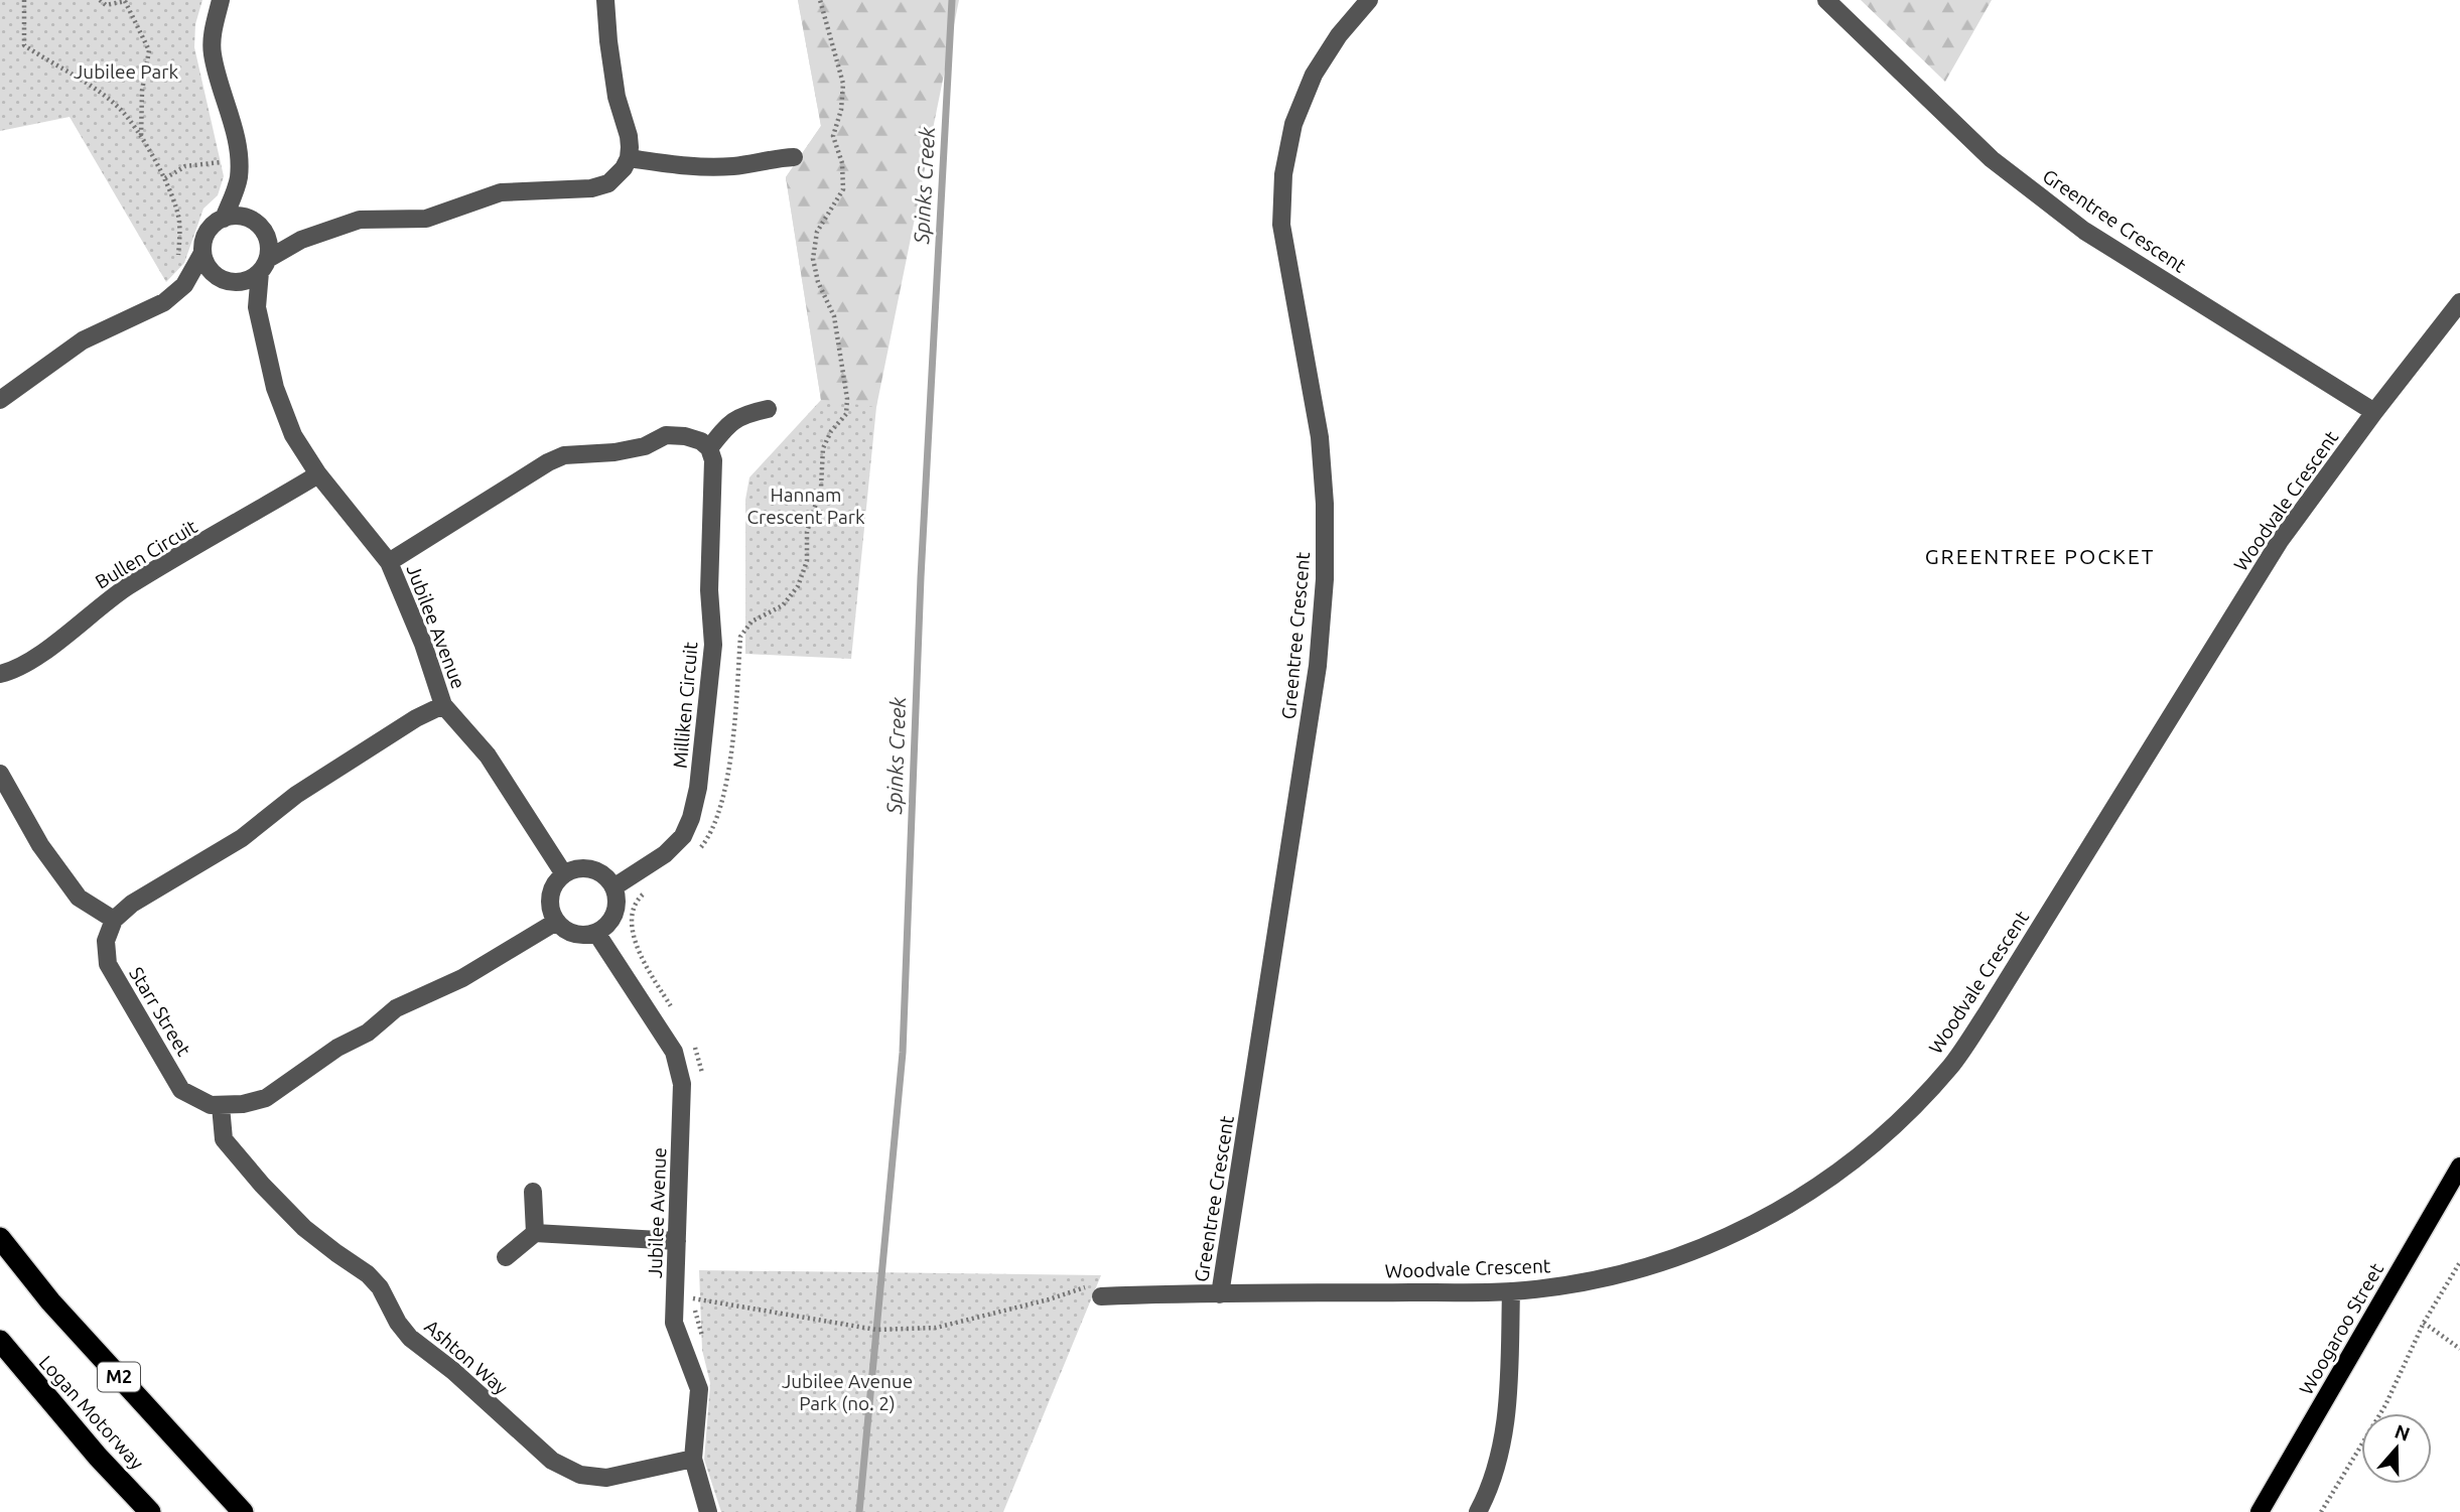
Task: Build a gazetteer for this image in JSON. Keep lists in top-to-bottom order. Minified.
{"streets":{"highway":["M2","Logan Motorway"],"main road":["Woogaroo Street"],"street":["Greentree Crescent","Woodvale Crescent","Bullen Circuit","Jubilee Avenue","Milliken Circuit","Starr Street","Ashton Way"]},"crossings":[["Greentree Crescent","Woodvale Crescent"],["Bullen Circuit","Jubilee Avenue"],["Jubilee Avenue","Milliken Circuit"],["Jubilee Avenue","Starr Street"],["Jubilee Avenue","Ashton Way"],["Milliken Circuit","Starr Street"],["Starr Street","Ashton Way"]],"districts":["GREENTREE POCKET"],"water":["Spinks Creek"],"parks":["Jubilee Park","Hannam Crescent Park","Jubilee Avenue Park (no. 2)"],"north":"top"}
